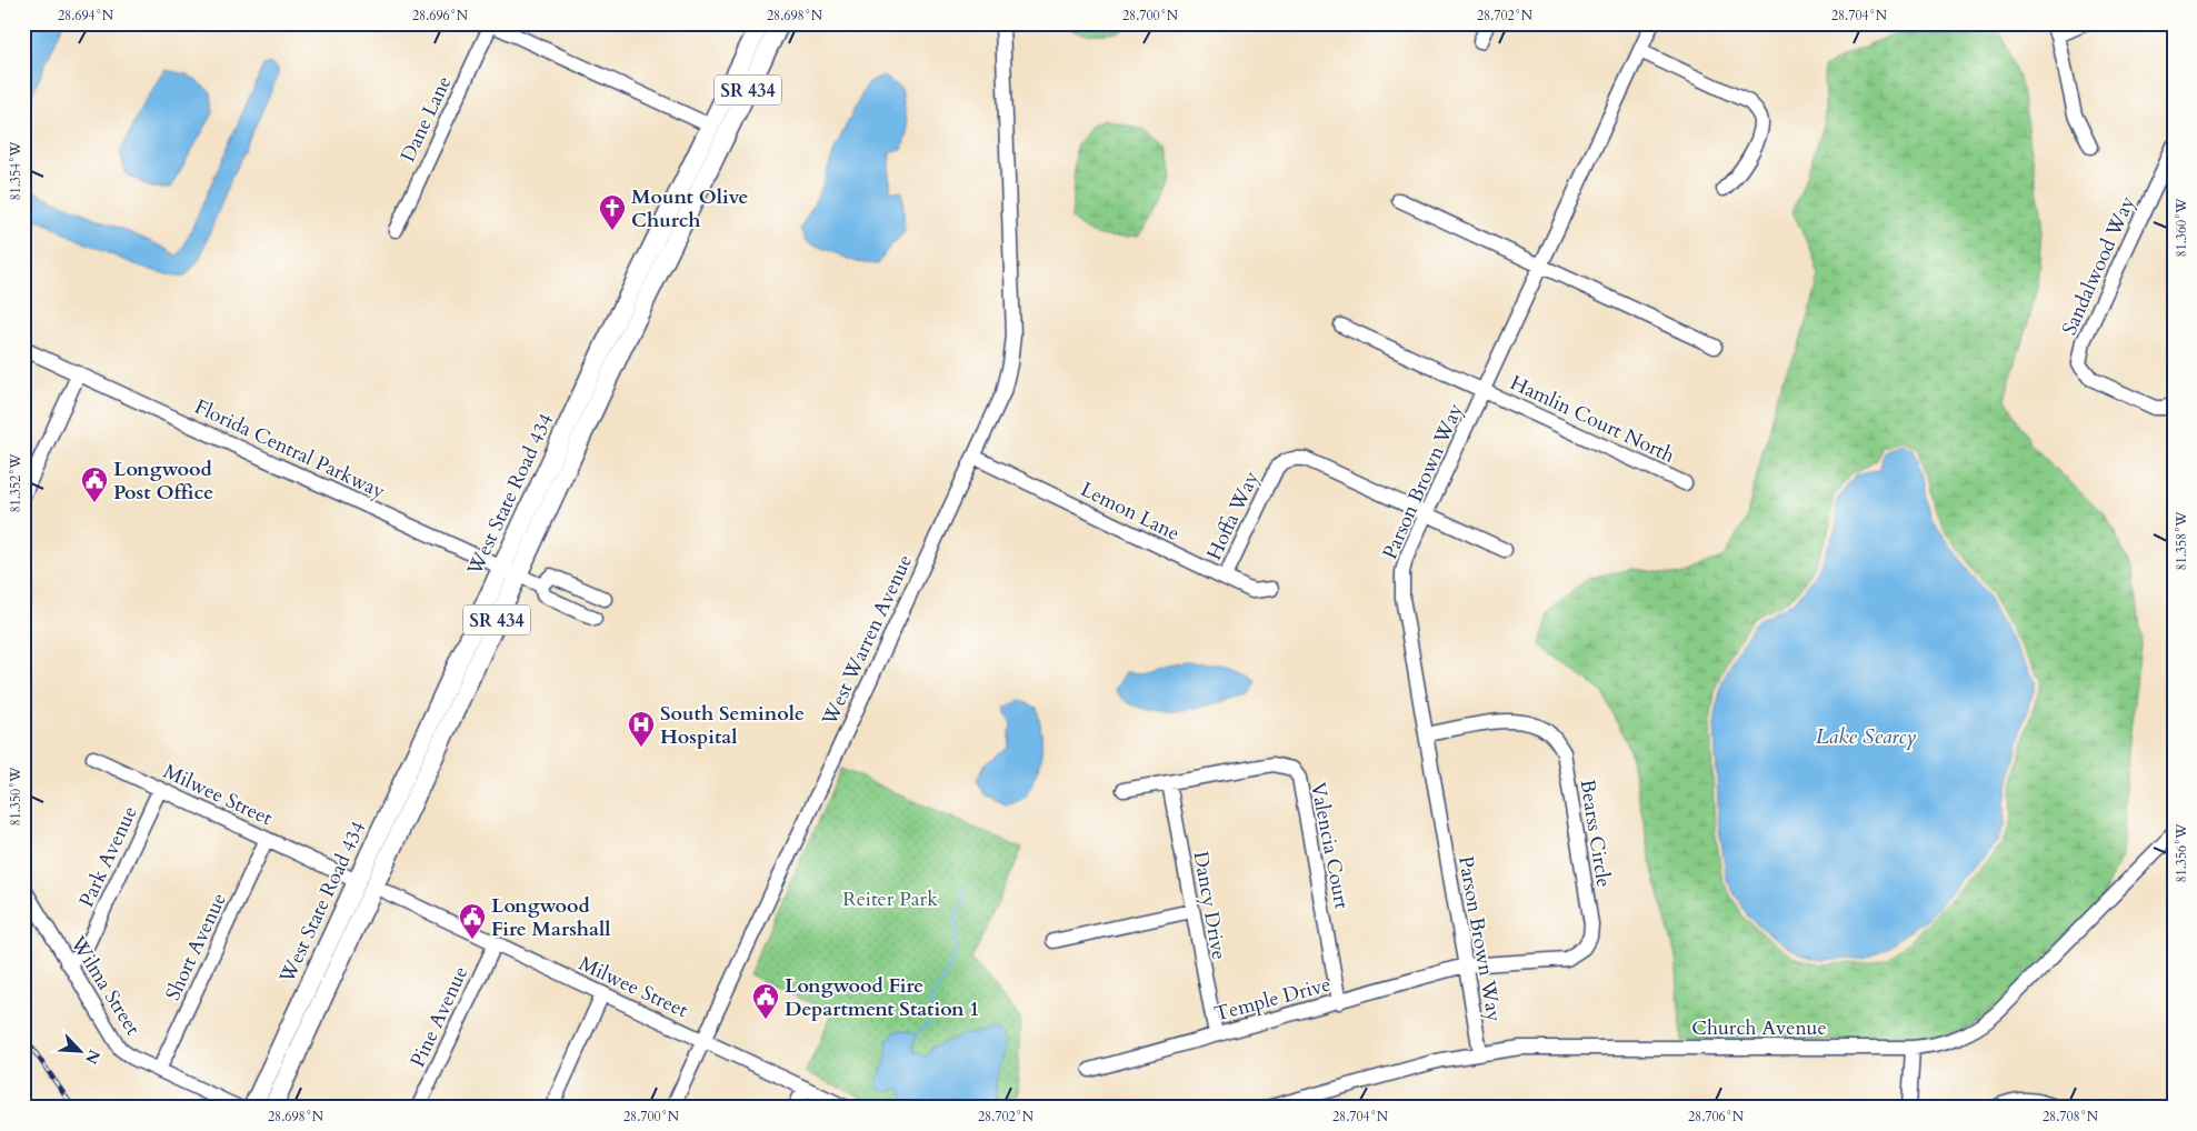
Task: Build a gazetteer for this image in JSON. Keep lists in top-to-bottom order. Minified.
{"streets":{"main road":["SR 434","West State Road 434"],"street":["Dane Lane","Sandalwood Way","Hamlin Court North","Florida Central Parkway","Parson Brown Way","Lemon Lane","Hoffa Way","West Warren Avenue","Milwee Street","Bearss Circle","Valencia Court","Park Avenue","Dancy Drive","Short Avenue","Wilma Street","Temple Drive","Pine Avenue","Church Avenue"]},"crossings":[["Hamlin Court North","Parson Brown Way"],["Florida Central Parkway","West State Road 434"],["Parson Brown Way","Hoffa Way"],["Parson Brown Way","Bearss Circle"],["Parson Brown Way","Temple Drive"],["Parson Brown Way","Church Avenue"],["West State Road 434","Milwee Street"],["Lemon Lane","Hoffa Way"],["Lemon Lane","West Warren Avenue"],["West Warren Avenue","Milwee Street"],["Milwee Street","Park Avenue"],["Milwee Street","Short Avenue"],["Milwee Street","Pine Avenue"],["Bearss Circle","Temple Drive"],["Valencia Court","Dancy Drive"],["Valencia Court","Temple Drive"],["Park Avenue","Wilma Street"],["Dancy Drive","Temple Drive"],["Short Avenue","Wilma Street"]],"water":["Lake Searcy"],"parks":["Reiter Park"],"places":{"church":["Mount Olive Church"],"public building":["Longwood Post Office","Longwood Fire Marshall","Longwood Fire Department Station 1"],"hospital":["South Seminole Hospital"]},"north":"bottom right","coordinates":["28.694°N","28.696°N","28.698°N","28.700°N","28.702°N","28.704°N","81.354°W","81.360°W","81.352°W","81.358°W","81.350°W","81.356°W","28.706°N","28.708°N"]}
